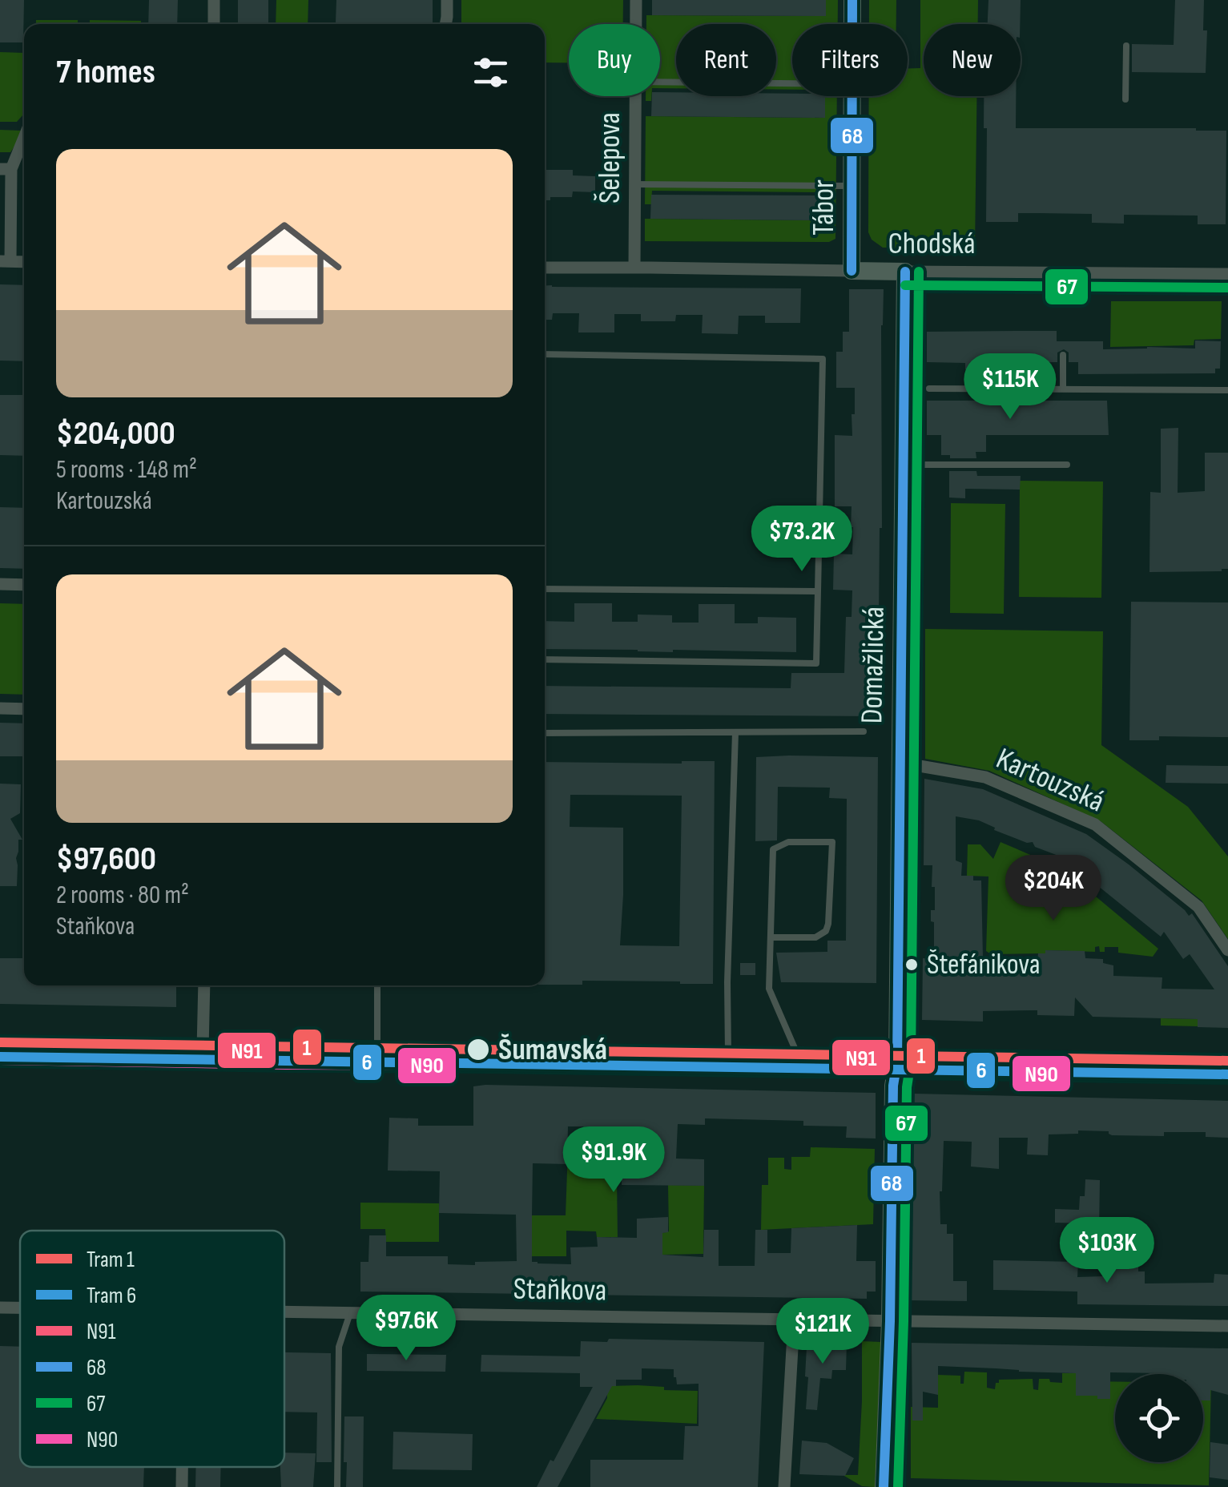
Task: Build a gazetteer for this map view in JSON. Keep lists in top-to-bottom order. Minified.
{"streets":{"street":["Šelepova","Tábor","Chodská","Domažlická","Kartouzská","Staňkova"]},"crossings":[["Šelepova","Chodská"],["Tábor","Chodská"],["Chodská","Domažlická"],["Domažlická","Kartouzská"],["Domažlická","Staňkova"]],"places":["Štefánikova","Šumavská"],"lines":["transit line 68","transit line 67","tram line 1","transit line N91","tram line 6","transit line N90"],"legend":["Tram 1","Tram 6","N91","68","67","N90"],"page":{"chip":["Buy","Rent","Filters","New"],"heading":"7 homes","list":[{"name":"$204,000","note":"5 rooms · 148 m² · Kartouzská"},{"name":"$97,600","note":"2 rooms · 80 m² · Staňkova"}],"price":["$115K","$73.2K","$204K","$91.9K","$103K","$97.6K","$121K"]}}
